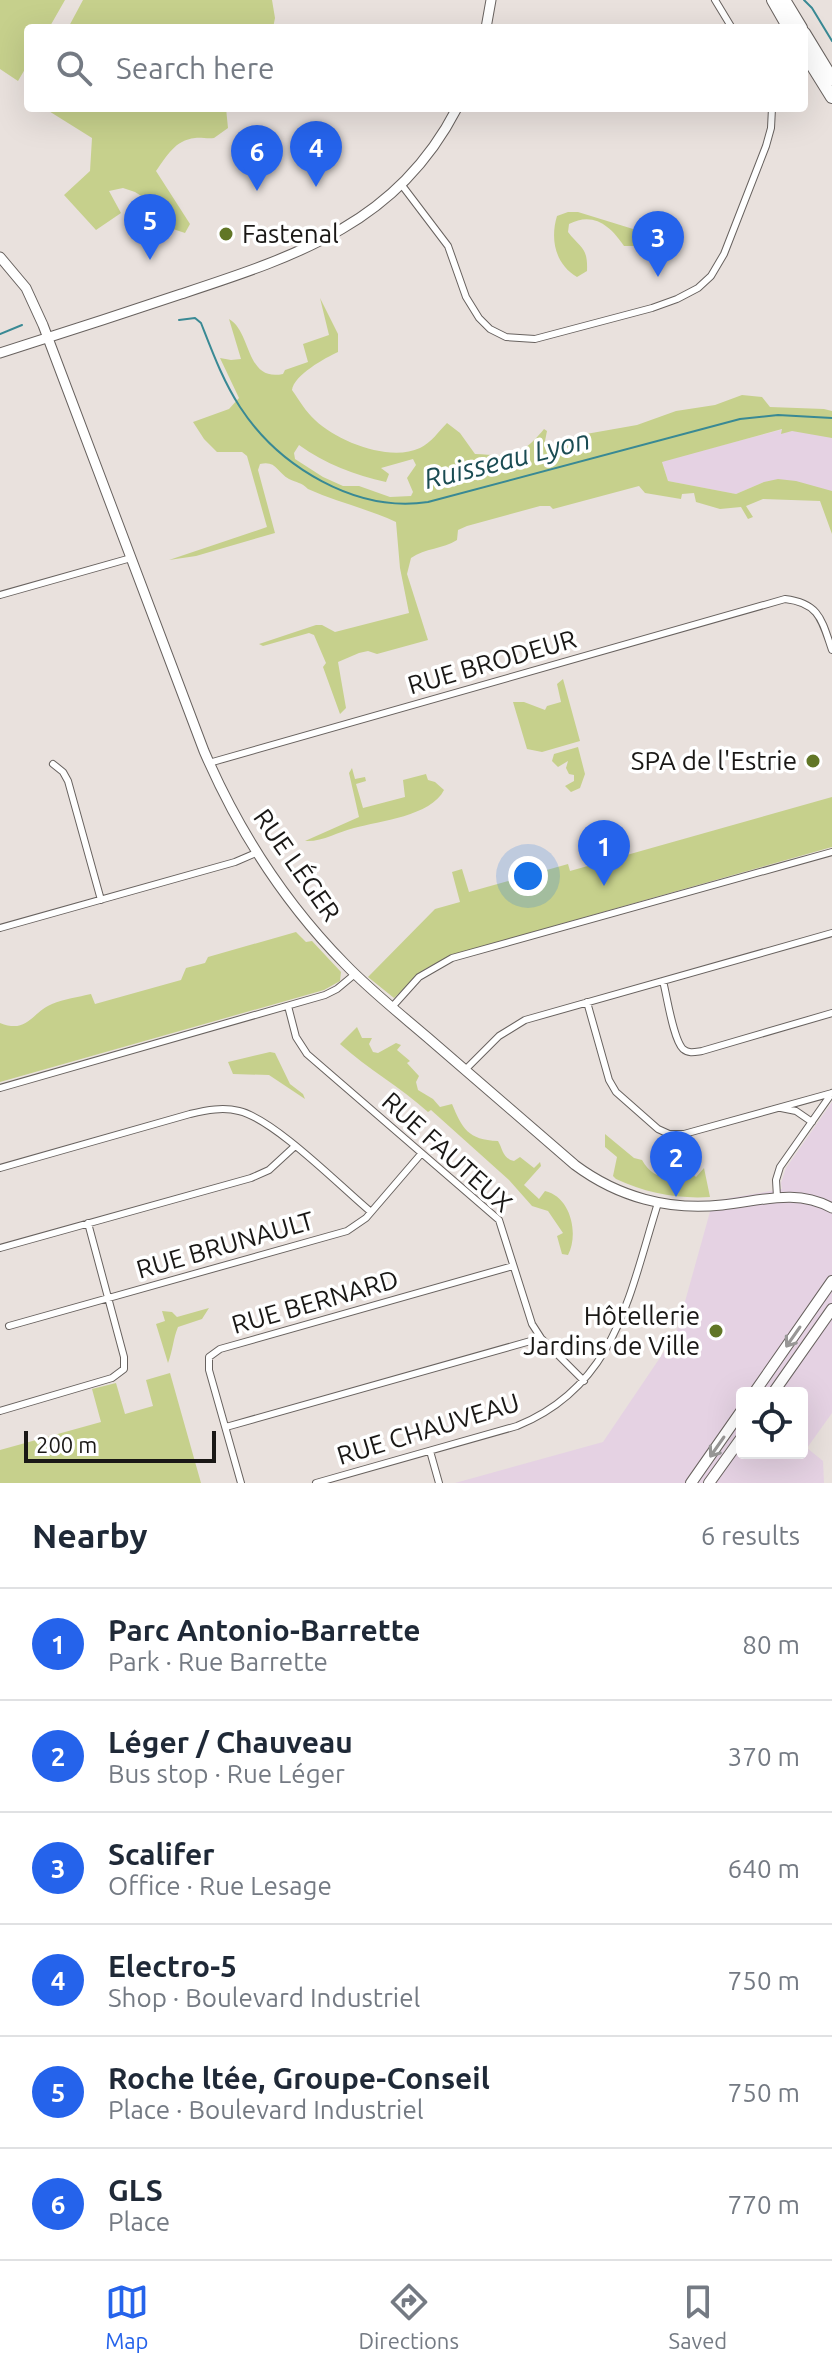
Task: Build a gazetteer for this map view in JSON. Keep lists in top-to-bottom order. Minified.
{"streets":{"street":["RUE BRODEUR","RUE LÉGER","RUE FAUTEUX","RUE BRUNAULT","RUE BERNARD","RUE CHAUVEAU"]},"crossings":[["RUE BRODEUR","RUE LÉGER"],["RUE LÉGER","RUE CHAUVEAU"],["RUE FAUTEUX","RUE BRUNAULT"],["RUE FAUTEUX","RUE BERNARD"],["RUE FAUTEUX","RUE CHAUVEAU"]],"water":["Ruisseau Lyon"],"places":["Fastenal","SPA de l'Estrie","Hôtellerie Jardins de Ville"],"scale_bar":"200 m","page":{"search":"Search here","pins":["4","6","5","3","1","2"],"scale":"200 m","heading":["Nearby","6 results"],"list":[{"mark":"1","name":"Parc Antonio-Barrette","note":"Park · Rue Barrette","value":"80 m"},{"mark":"2","name":"Léger / Chauveau","note":"Bus stop · Rue Léger","value":"370 m"},{"mark":"3","name":"Scalifer","note":"Office · Rue Lesage","value":"640 m"},{"mark":"4","name":"Electro-5","note":"Shop · Boulevard Industriel","value":"750 m"},{"mark":"5","name":"Roche ltée, Groupe-Conseil","note":"Place · Boulevard Industriel","value":"750 m"},{"mark":"6","name":"GLS","note":"Place","value":"770 m"}],"nav":["Map","Directions","Saved"]}}
